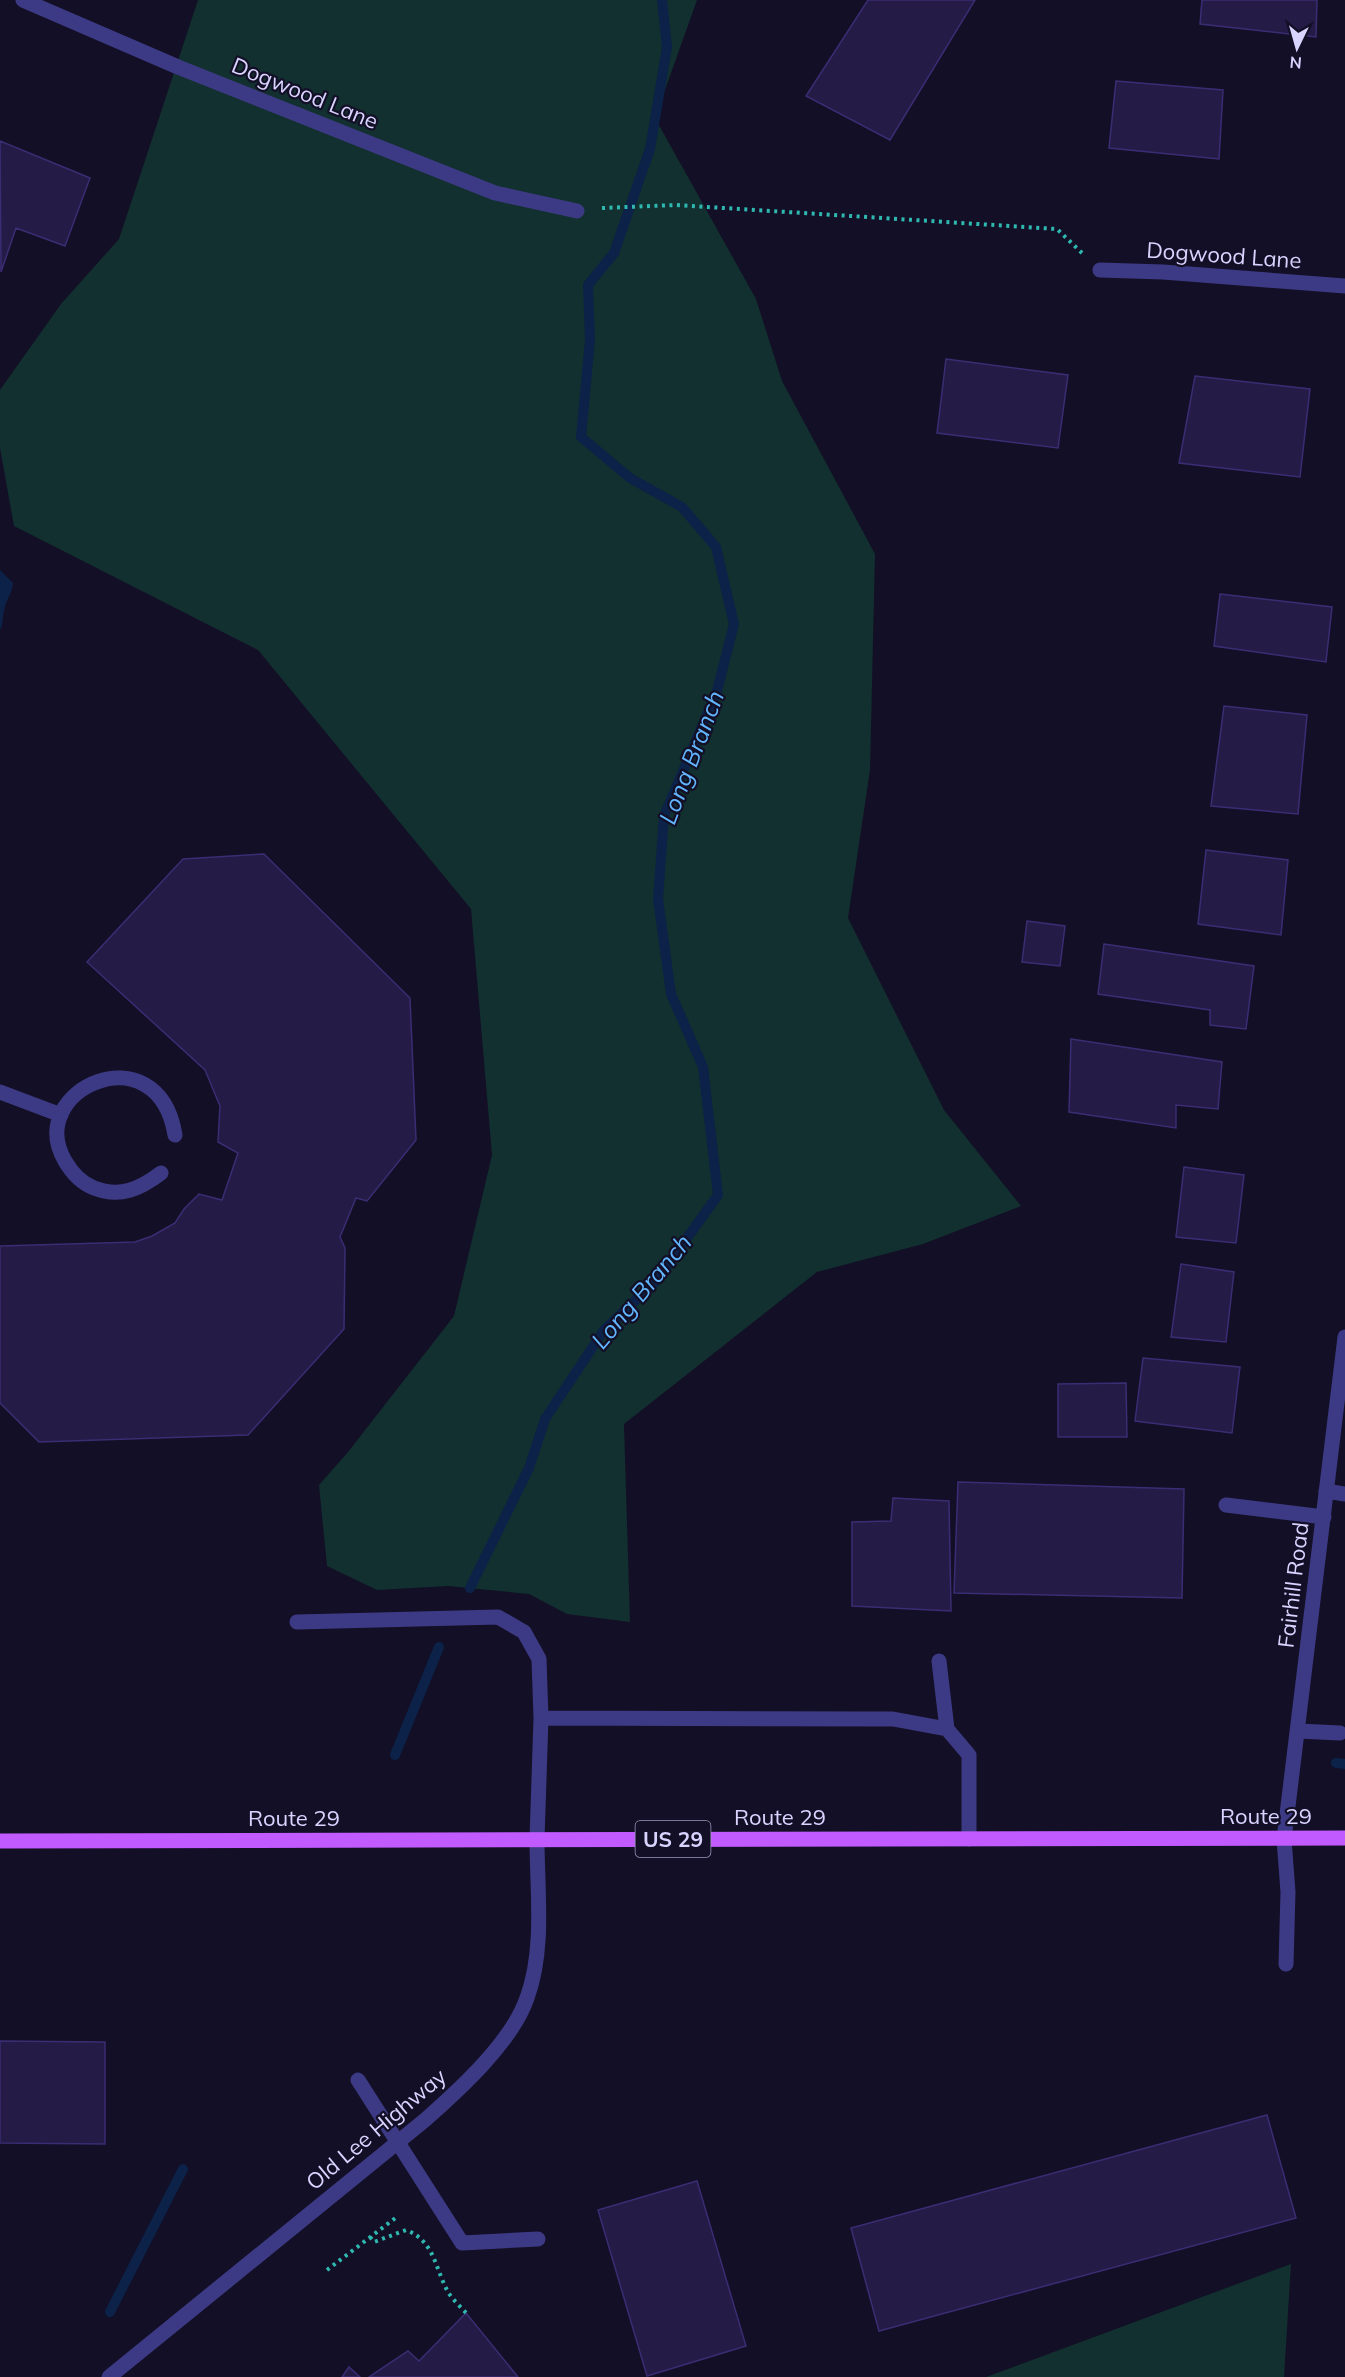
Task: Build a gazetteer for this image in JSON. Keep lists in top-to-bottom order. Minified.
{"streets":{"main road":["Route 29","US 29"],"street":["Dogwood Lane","Fairhill Road","Old Lee Highway"]},"crossings":[["Fairhill Road","Route 29"],["Route 29","Old Lee Highway"]],"water":["Long Branch"],"north":"bottom"}
